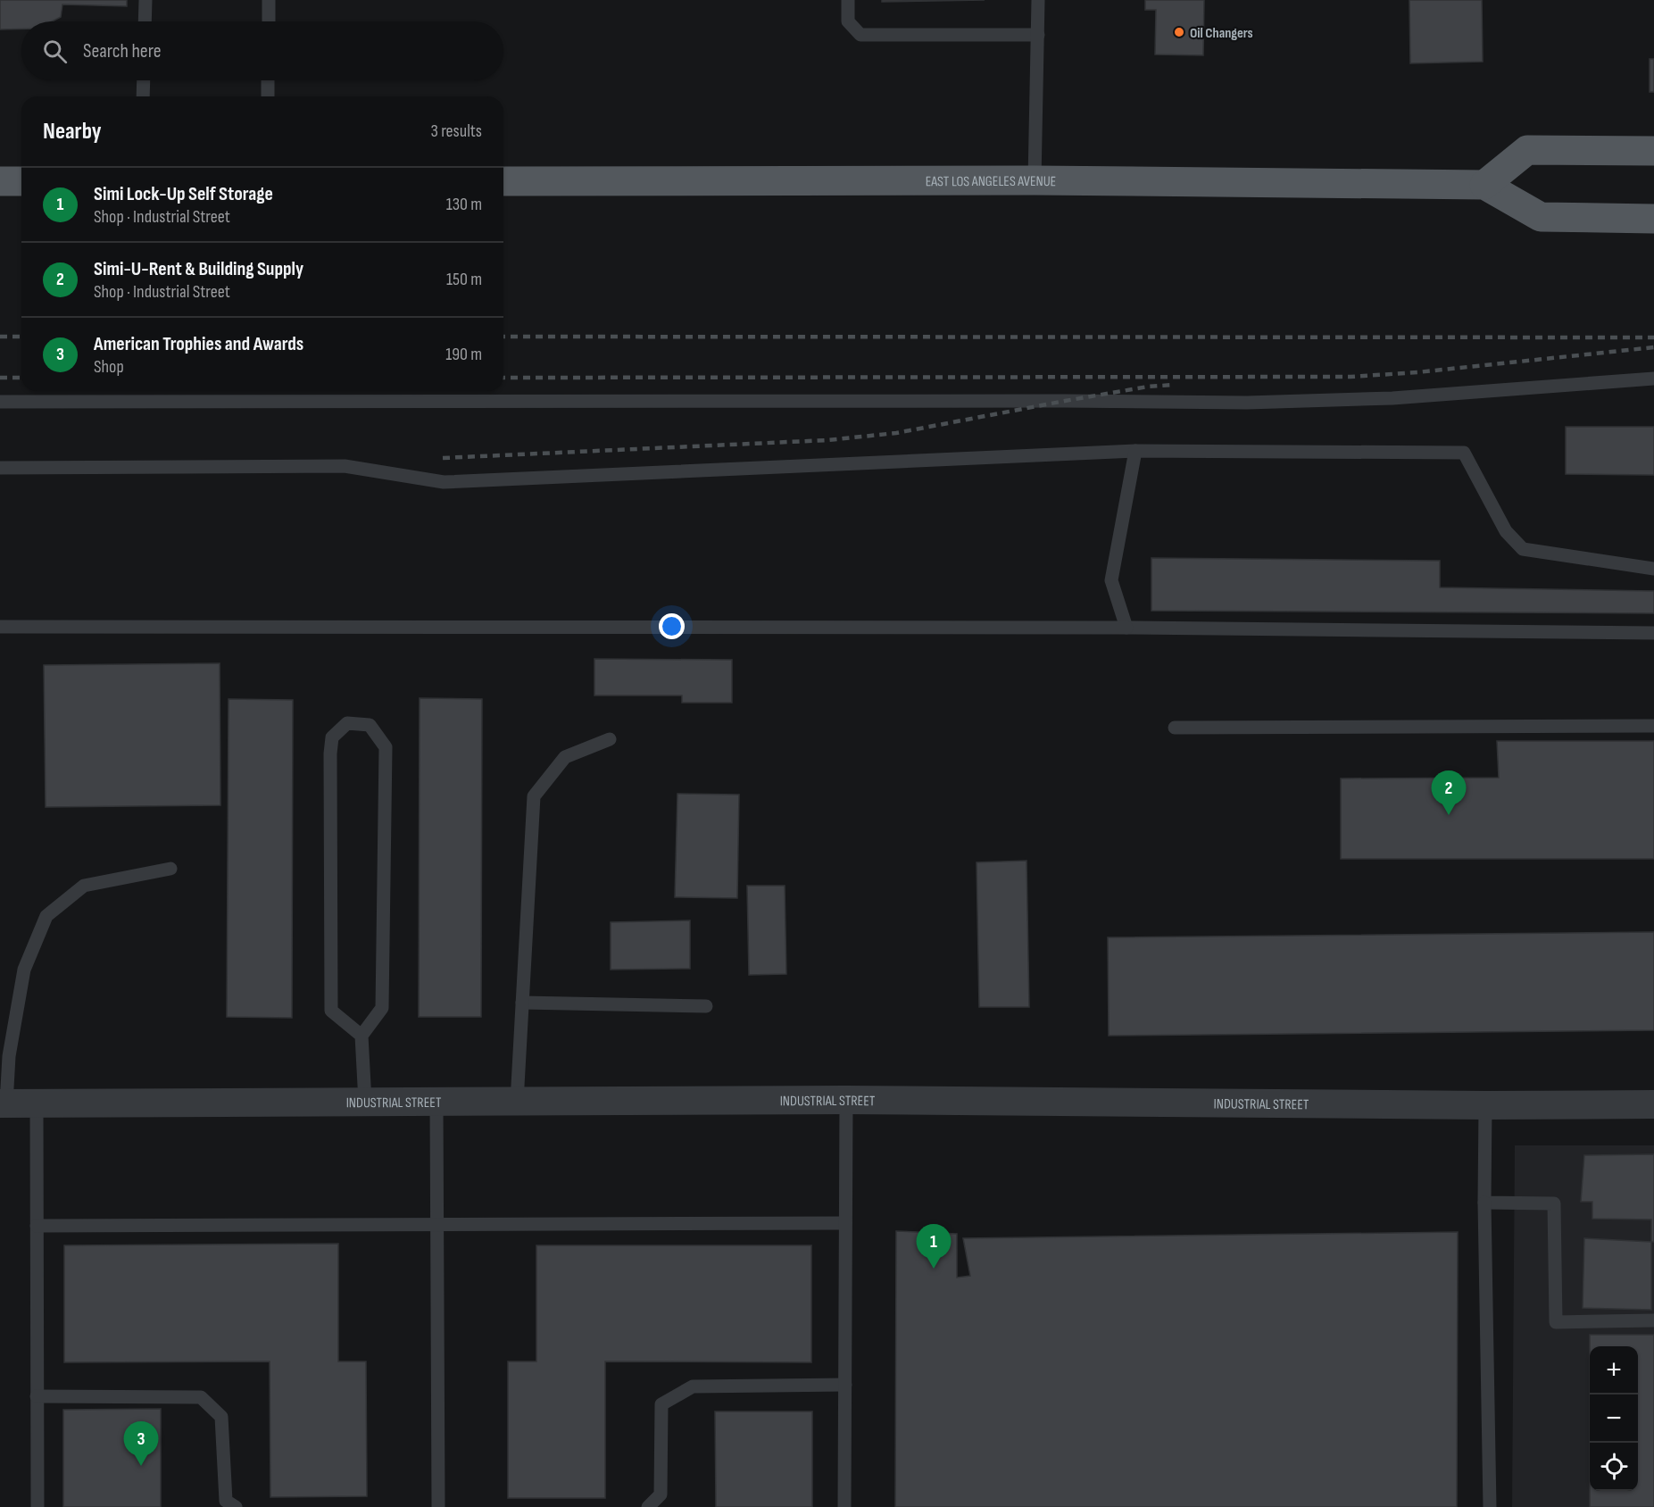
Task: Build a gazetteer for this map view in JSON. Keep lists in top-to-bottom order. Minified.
{"streets":{"main road":["EAST LOS ANGELES AVENUE"],"street":["INDUSTRIAL STREET"]},"places":["Oil Changers"],"page":{"search":"Search here","heading":["Nearby","3 results"],"list":[{"mark":"1","name":"Simi Lock-Up Self Storage","note":"Shop · Industrial Street","value":"130 m"},{"mark":"2","name":"Simi-U-Rent & Building Supply","note":"Shop · Industrial Street","value":"150 m"},{"mark":"3","name":"American Trophies and Awards","note":"Shop","value":"190 m"}],"pins":["2","1","3"],"map_buttons":["+","−"]}}
